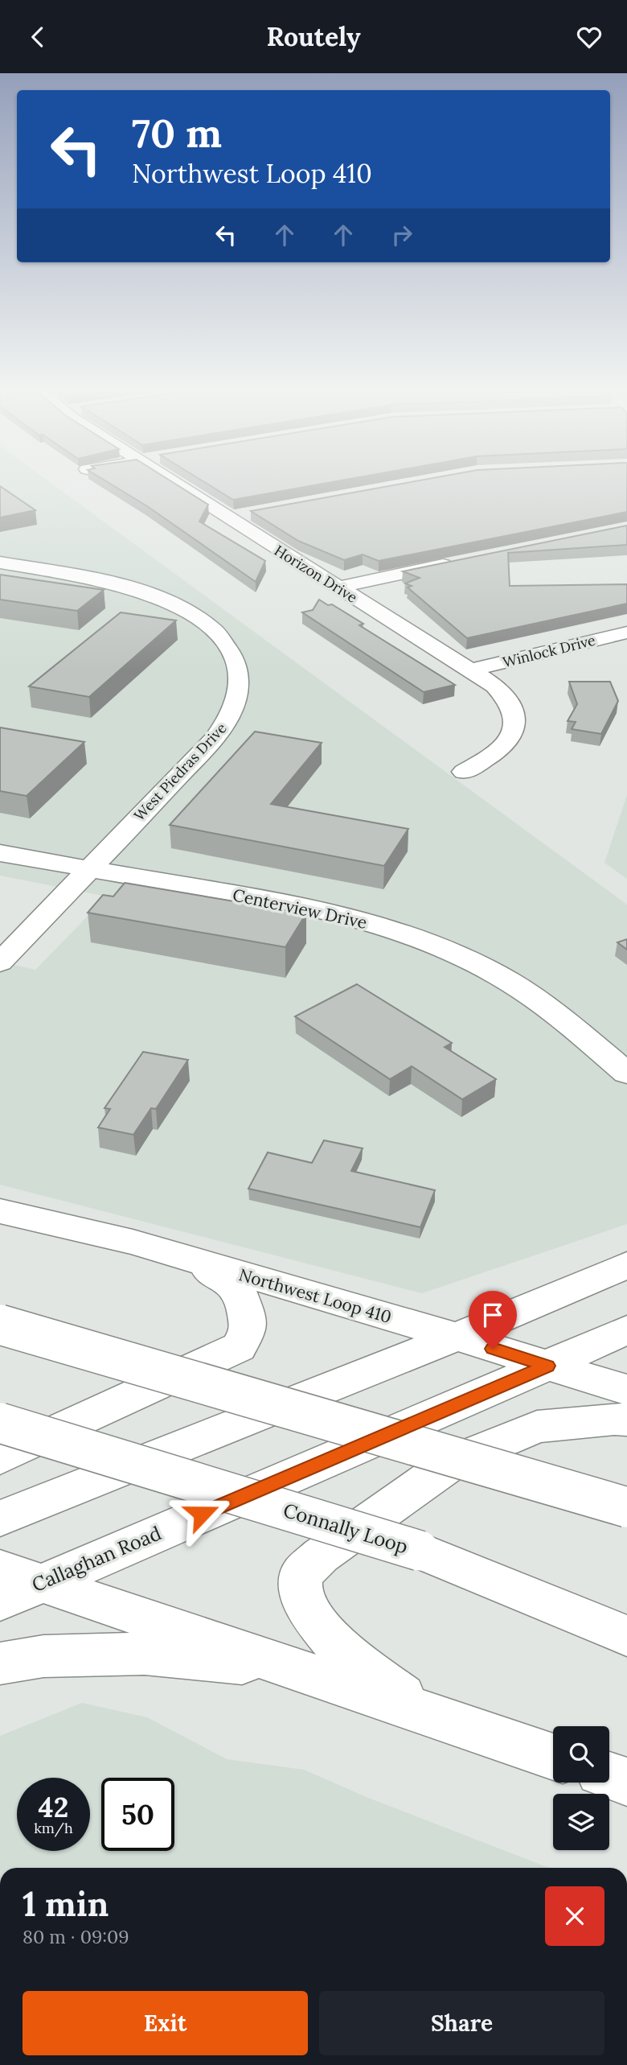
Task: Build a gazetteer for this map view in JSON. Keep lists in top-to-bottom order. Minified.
{"streets":{"main road":["Horizon Drive","Winlock Drive","West Piedras Drive","Centerview Drive","Northwest Loop 410","Connally Loop","Callaghan Road"]},"crossings":[["Horizon Drive","Winlock Drive"],["West Piedras Drive","Centerview Drive"],["Northwest Loop 410","Callaghan Road"]],"page":{"header":"Routely","turn":["70 m","Northwest Loop 410"],"speed":"42 km/h","limit":"50","heading":["1 min","80 m · 09:09"],"buttons":["Exit","Share"]}}
